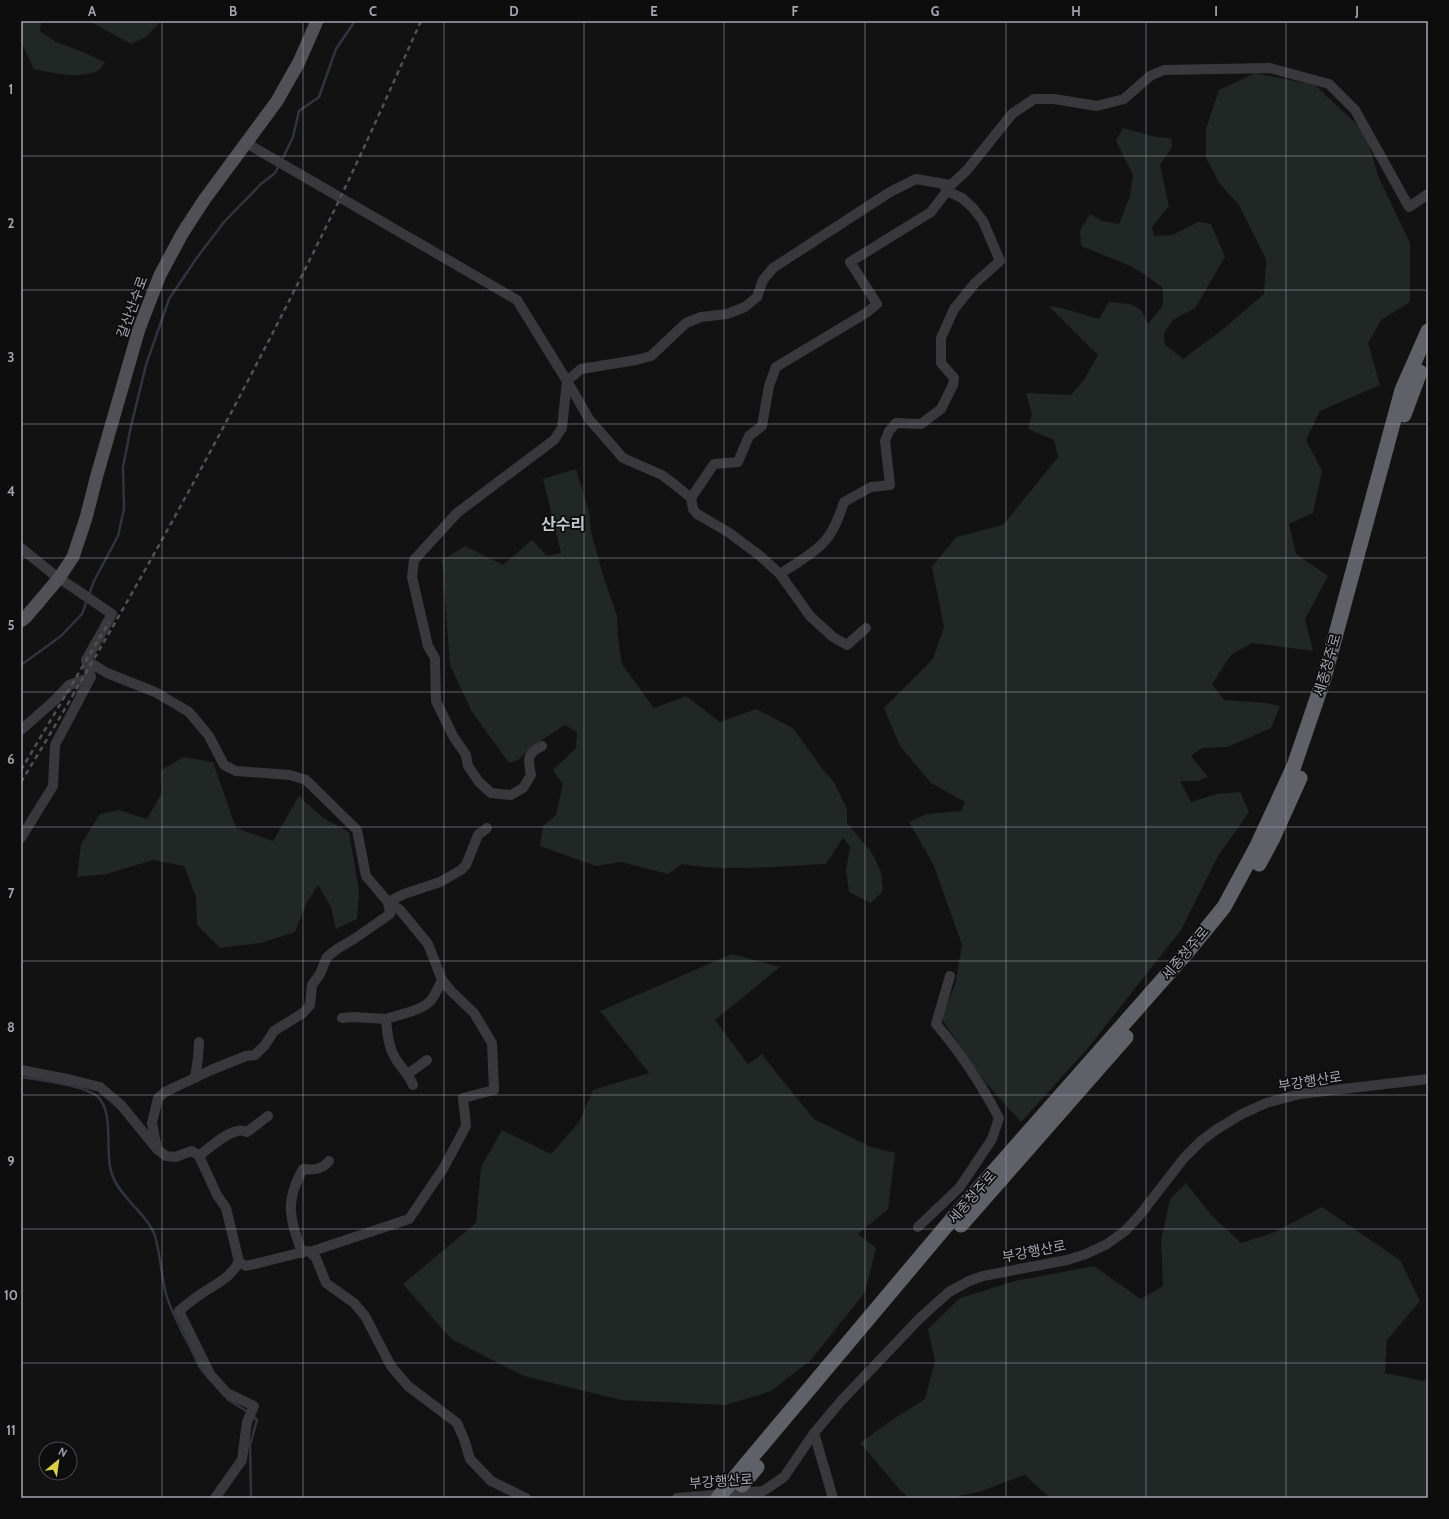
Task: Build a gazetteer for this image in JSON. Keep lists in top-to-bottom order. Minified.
{"streets":{"highway":["세종청주로"],"main road":["갈산산수로"],"street":["부강행산로"]},"districts":["산수리"],"north":"top right","grid":{"columns":["A","B","C","D","E","F","G","H","I","J"],"rows":["1","2","3","4","5","6","7","8","9","10","11"]}}
